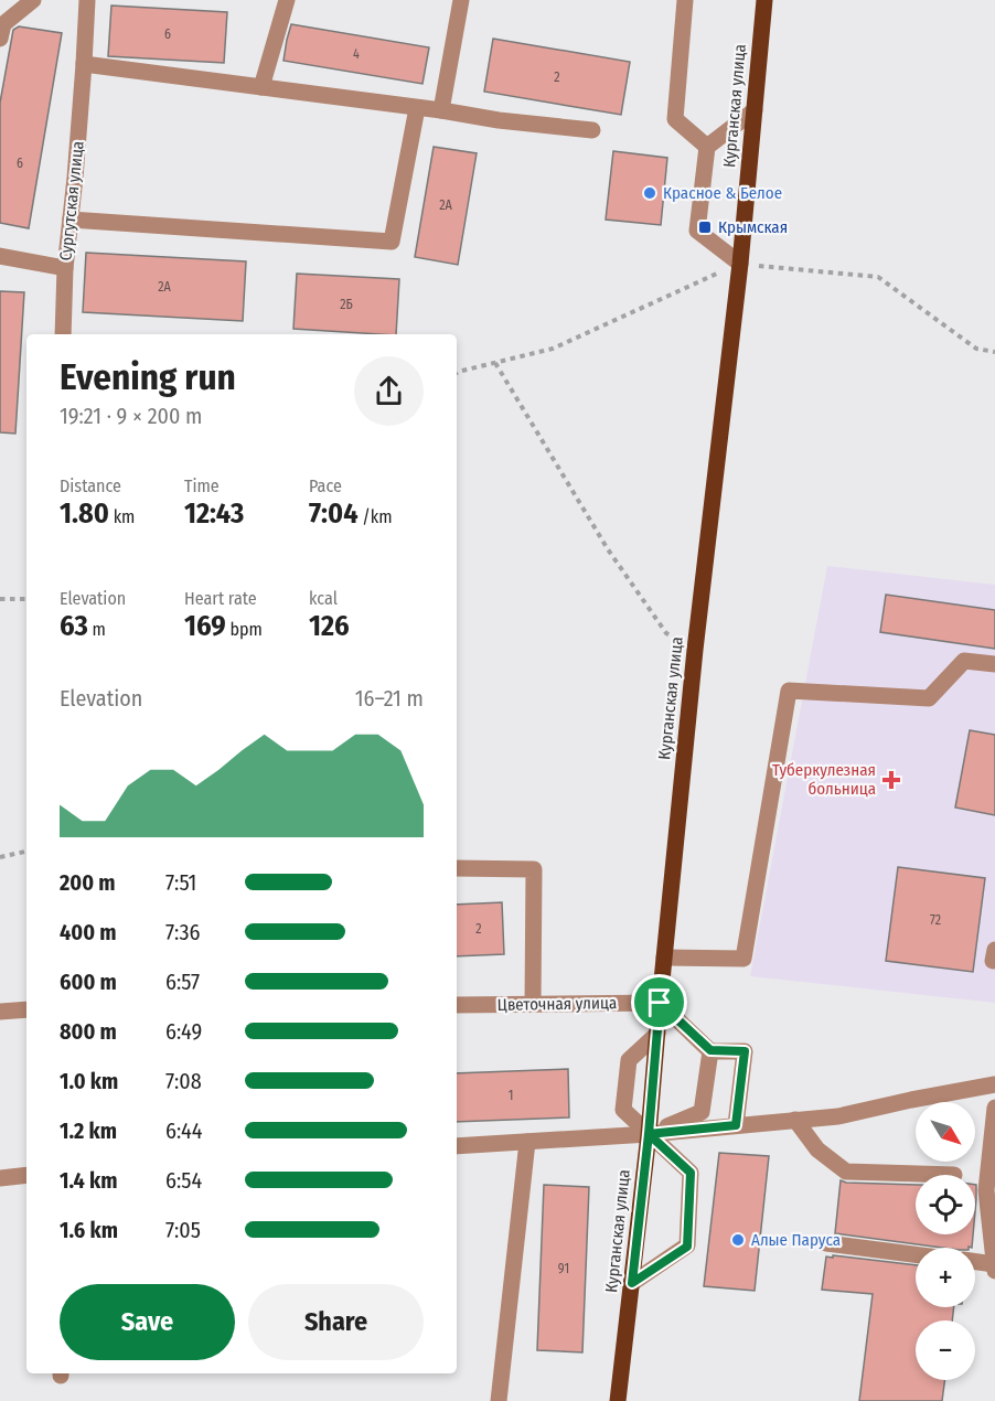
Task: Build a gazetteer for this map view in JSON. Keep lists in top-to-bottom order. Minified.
{"streets":{"main road":["Курганская улица"],"street":["Сургутская улица","Цветочная улица"]},"crossings":[["Курганская улица","Цветочная улица"]],"places":{"other":["Красное & Белое","Алые Паруса"],"transit":["Крымская"],"health":["Туберкулезная больница"]},"house_numbers":["6","4","2","6","2А","2А","2Б","72","2","1","91"],"north":"bottom right","page":{"heading":["Evening run","19:21 · 9 × 200 m"],"stats":[["Distance","1.80 km"],["Time","12:43"],["Pace","7:04 /km"],["Elevation","63 m"],["Heart rate","169 bpm"],["kcal","126"]],"chart":["Elevation","16–21 m"],"list":[{"name":"200 m","note":"7:51"},{"name":"400 m","note":"7:36"},{"name":"600 m","note":"6:57"},{"name":"800 m","note":"6:49"},{"name":"1.0 km","note":"7:08"},{"name":"1.2 km","note":"6:44"},{"name":"1.4 km","note":"6:54"},{"name":"1.6 km","note":"7:05"}],"map_buttons":["+","−"],"buttons":["Save","Share"]}}
